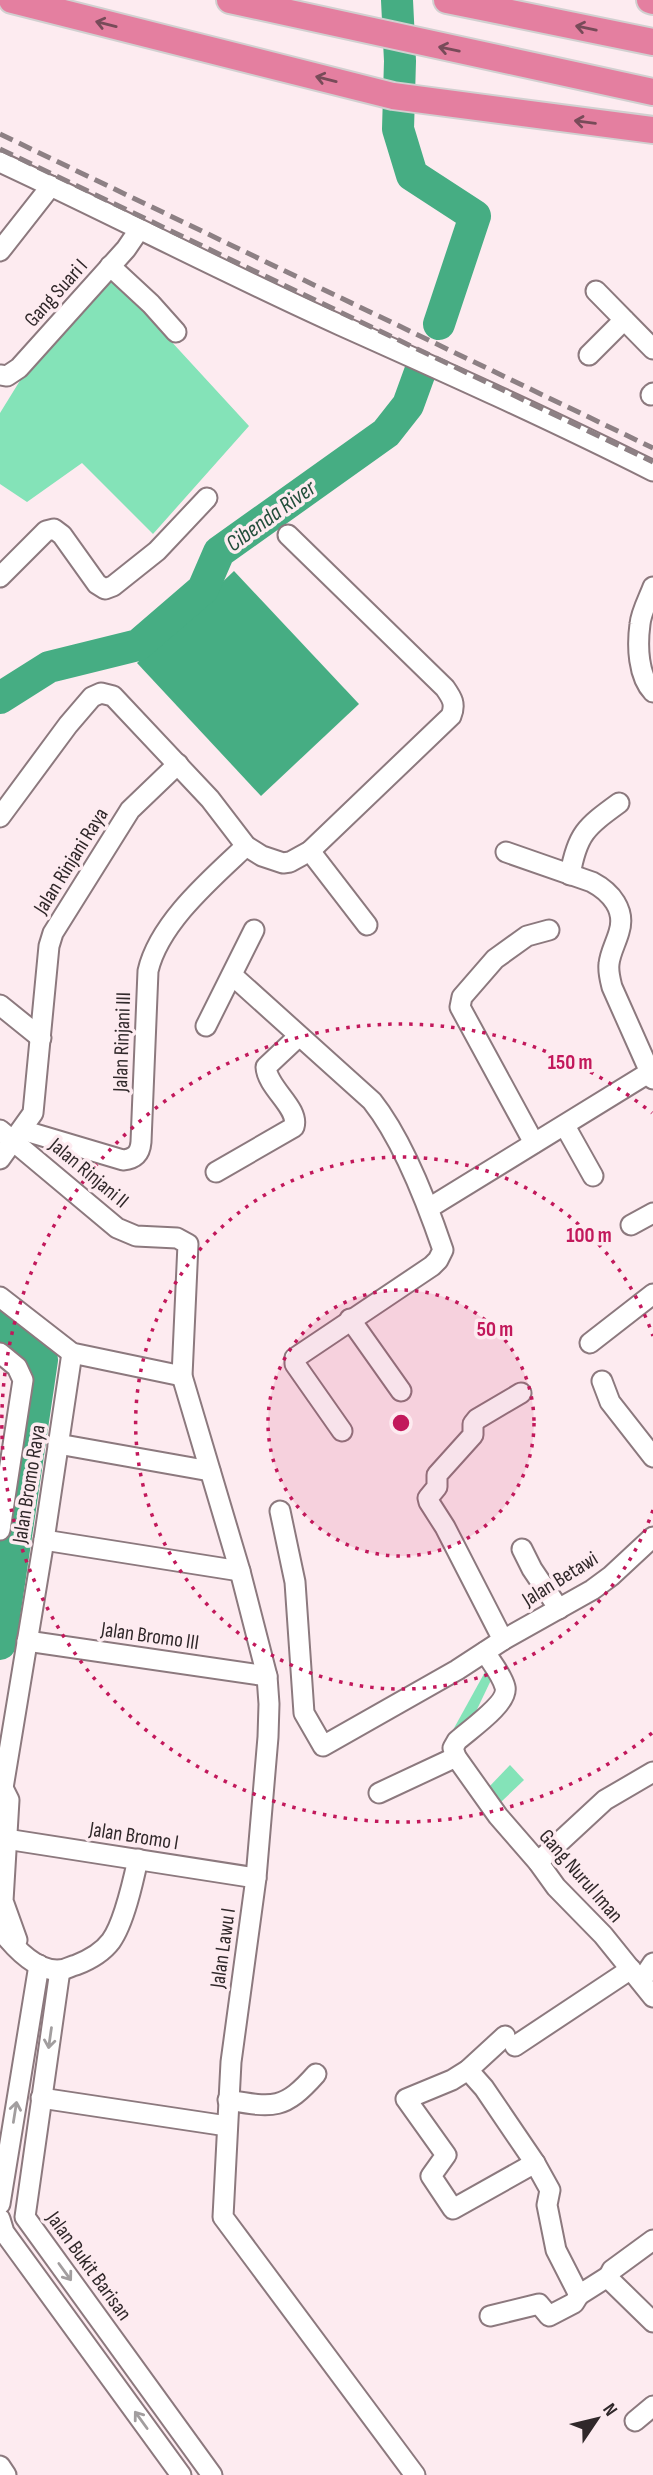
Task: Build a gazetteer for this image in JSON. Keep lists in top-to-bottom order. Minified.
{"streets":{"street":["Gang Suari I","Jalan Rinjani Raya","Jalan Rinjani III","Jalan Rinjani II","Jalan Bromo Raya","Jalan Betawi","Jalan Bromo III","Jalan Bromo I","Gang Nurul Iman","Jalan Lawu I","Jalan Bukit Barisan"]},"crossings":[["Jalan Rinjani Raya","Jalan Rinjani III"],["Jalan Rinjani Raya","Jalan Rinjani II"],["Jalan Rinjani III","Jalan Rinjani II"],["Jalan Rinjani II","Jalan Lawu I"],["Jalan Bromo Raya","Jalan Bromo III"],["Jalan Bromo Raya","Jalan Bromo I"],["Jalan Bromo III","Jalan Lawu I"],["Jalan Bromo I","Jalan Lawu I"]],"water":["Cibenda River"],"north":"top right","rings":["150 m","100 m","50 m"]}
